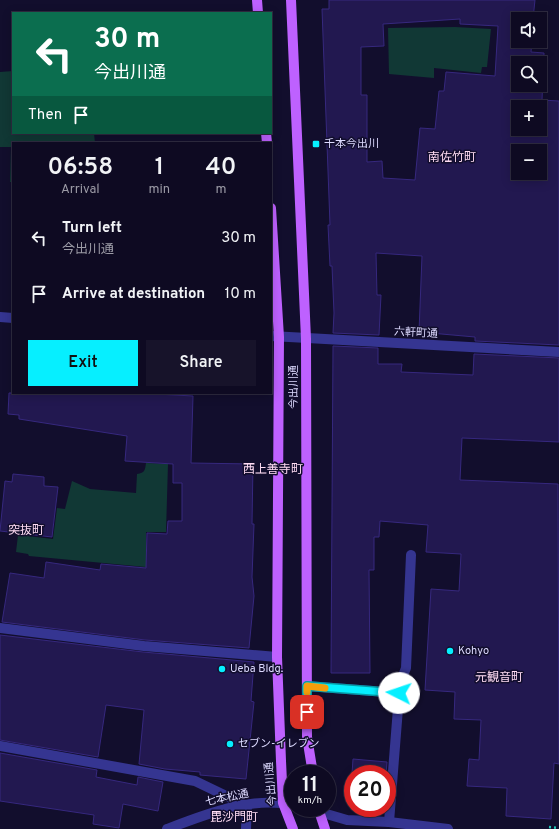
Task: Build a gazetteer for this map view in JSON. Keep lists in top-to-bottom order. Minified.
{"streets":{"main road":["今出川通"],"street":["六軒町通","七本松通"]},"crossings":[["六軒町通","今出川通"],["今出川通","七本松通"]],"districts":["南佐竹町","西上善寺町","突抜町","元観音町","毘沙門町"],"places":{"transit":["千本今出川"],"other":["Kohyo","Ueba Bldg.","セブン-イレブン"]},"page":{"map_buttons":["+","−"],"turn":["30 m","今出川通"],"then":"Then","eta":["06:58","Arrival","1","min","40","m"],"list":[{"name":"Turn left","note":"今出川通","value":"30 m"},{"name":"Arrive at destination","value":"10 m"}],"buttons":["Exit","Share"],"speed":"11 km/h","limit":"20"}}
